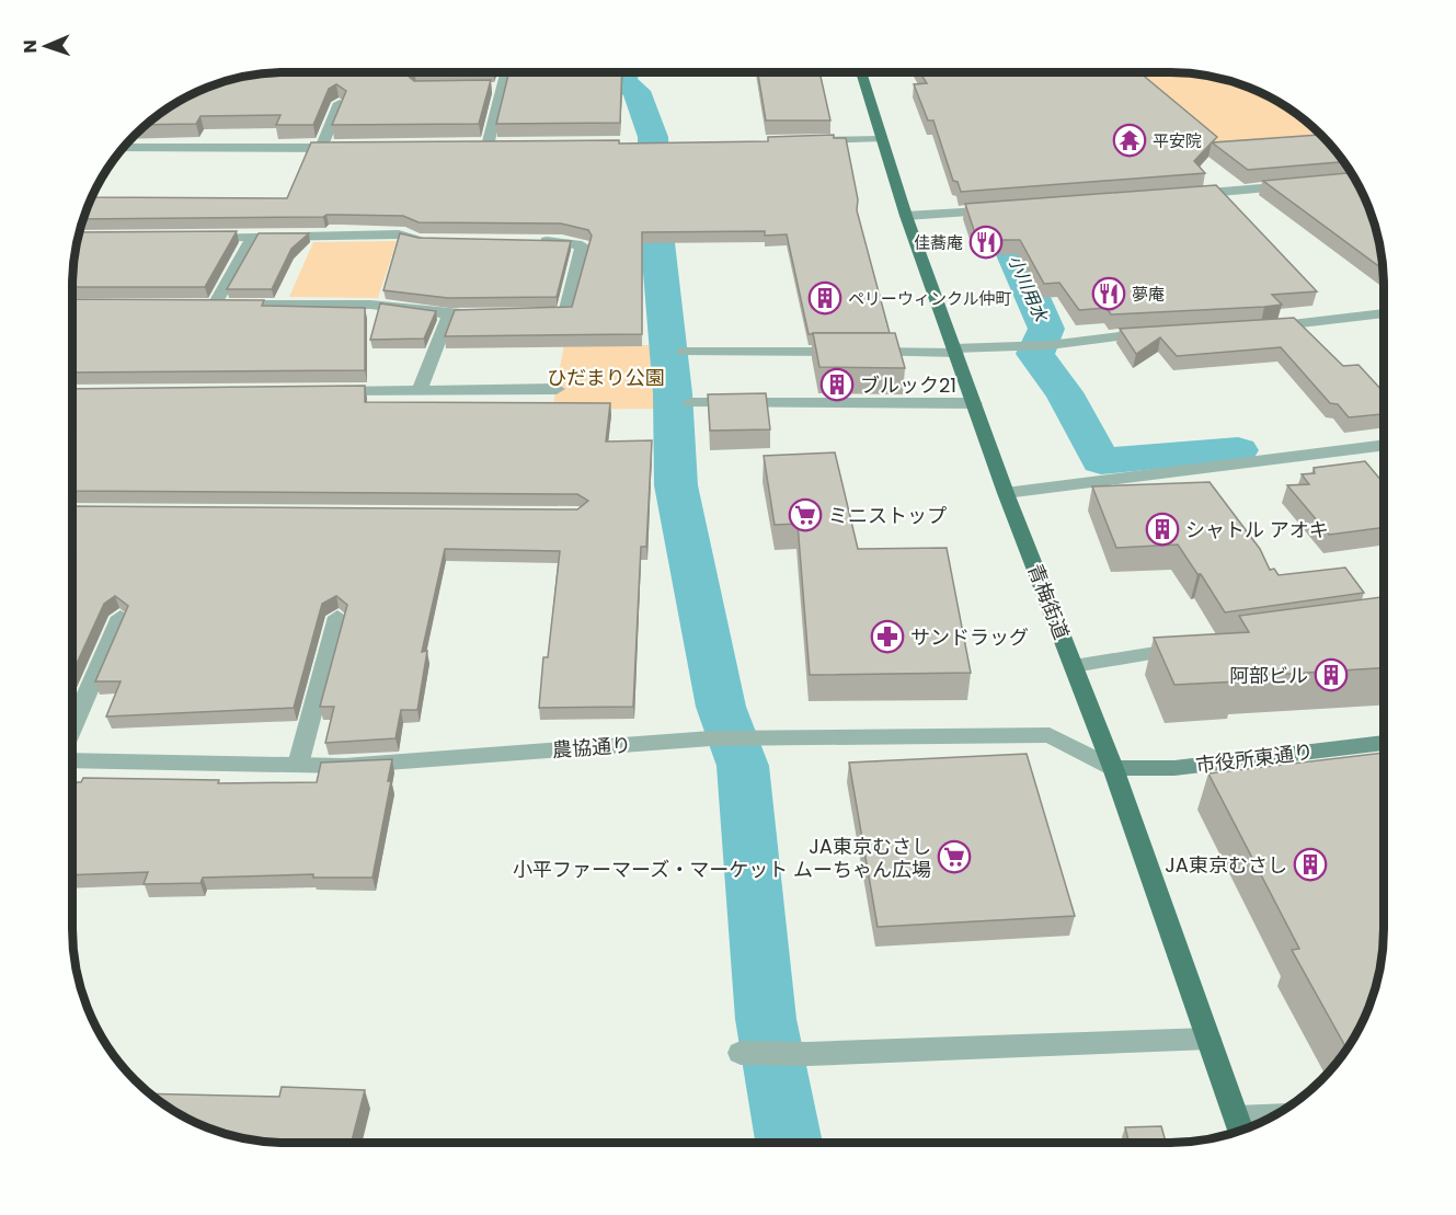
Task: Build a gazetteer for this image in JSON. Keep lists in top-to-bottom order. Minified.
{"streets":{"main road":["青梅街道"],"street":["農協通り","市役所東通り"]},"crossings":[["青梅街道","農協通り"],["青梅街道","市役所東通り"],["農協通り","市役所東通り"]],"water":["小川用水"],"parks":["ひだまり公園"],"places":{"temple":["平安院"],"restaurant":["佳蕎庵","夢庵"],"building":["ペリーウィンクル仲町","ブルック21","シャトル アオキ","阿部ビル","JA東京むさし"],"supermarket":["ミニストップ","JA東京むさし 小平ファーマーズ・マーケット ムーちゃん広場"],"pharmacy":["サンドラッグ"]},"north":"left"}
